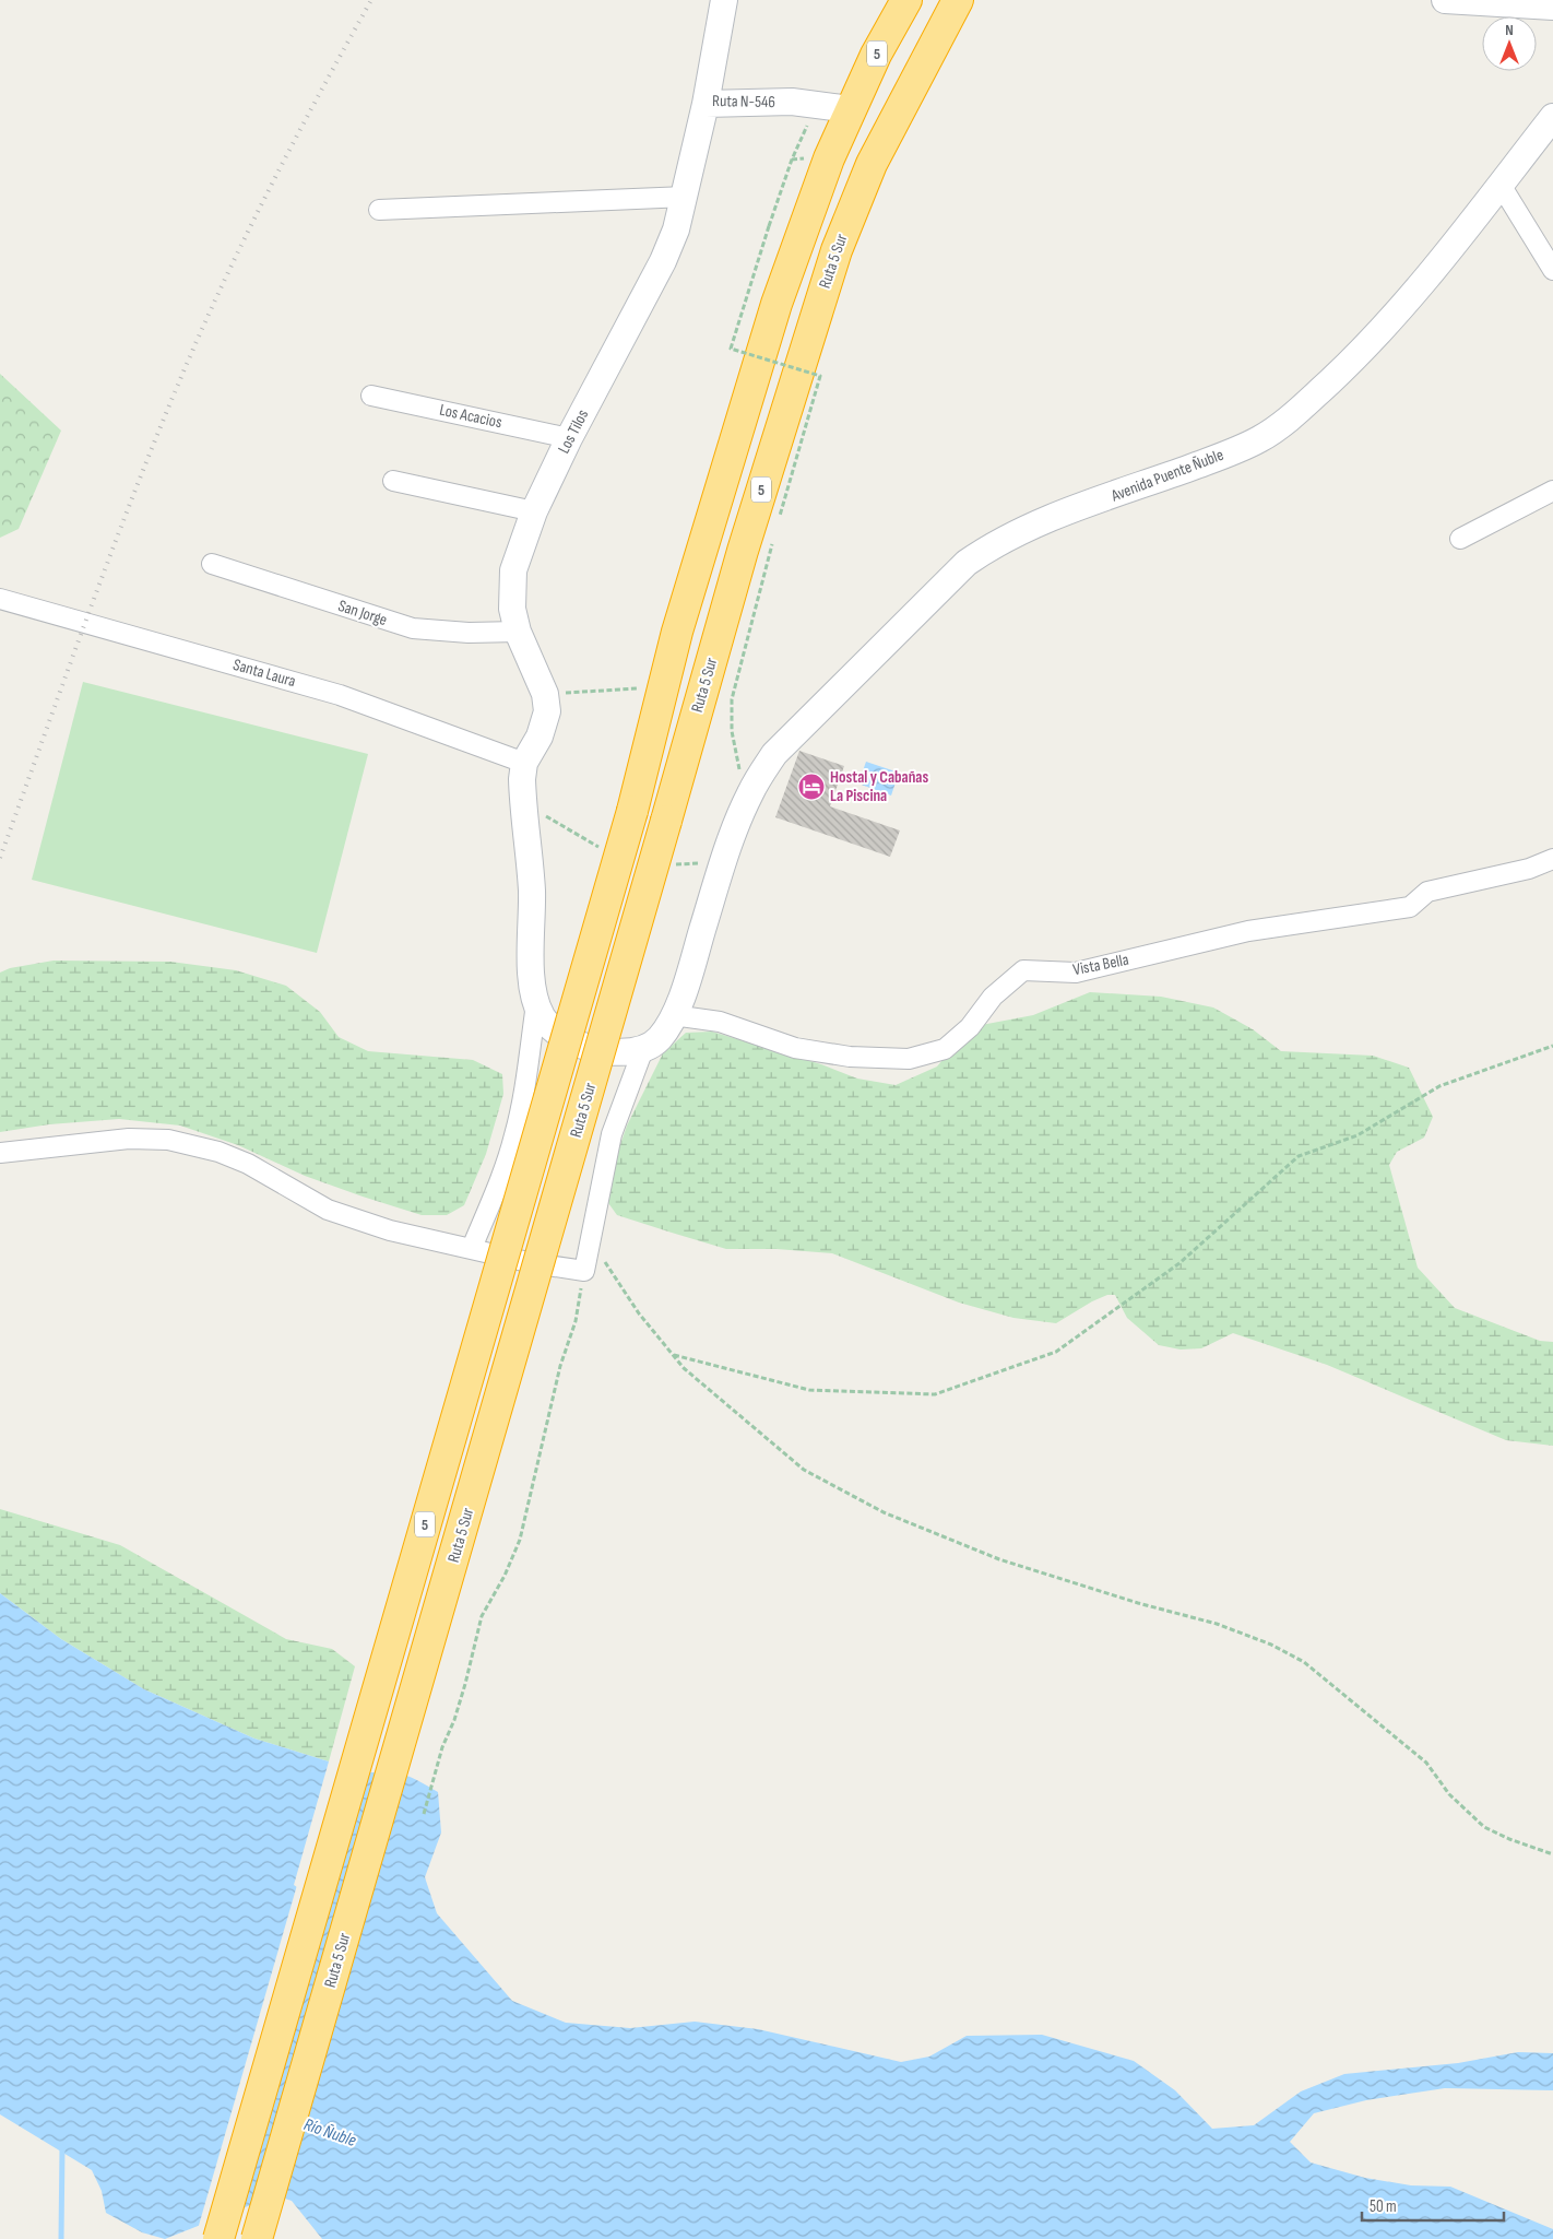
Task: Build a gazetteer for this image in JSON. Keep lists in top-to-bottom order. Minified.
{"streets":{"highway":["5","Ruta 5 Sur"],"street":["Ruta N-546","Los Acacios","Los Tilos","Avenida Puente Ñuble","San Jorge","Santa Laura","Vista Bella"]},"crossings":[["5","Ruta N-546"],["Ruta N-546","Los Tilos"],["Los Acacios","Los Tilos"],["Los Tilos","San Jorge"],["Los Tilos","Santa Laura"],["Avenida Puente Ñuble","Vista Bella"]],"water":["Río Ñuble"],"places":{"hotel":["Hostal y Cabañas La Piscina"]},"scale_bar":"50 m","north":"top"}
